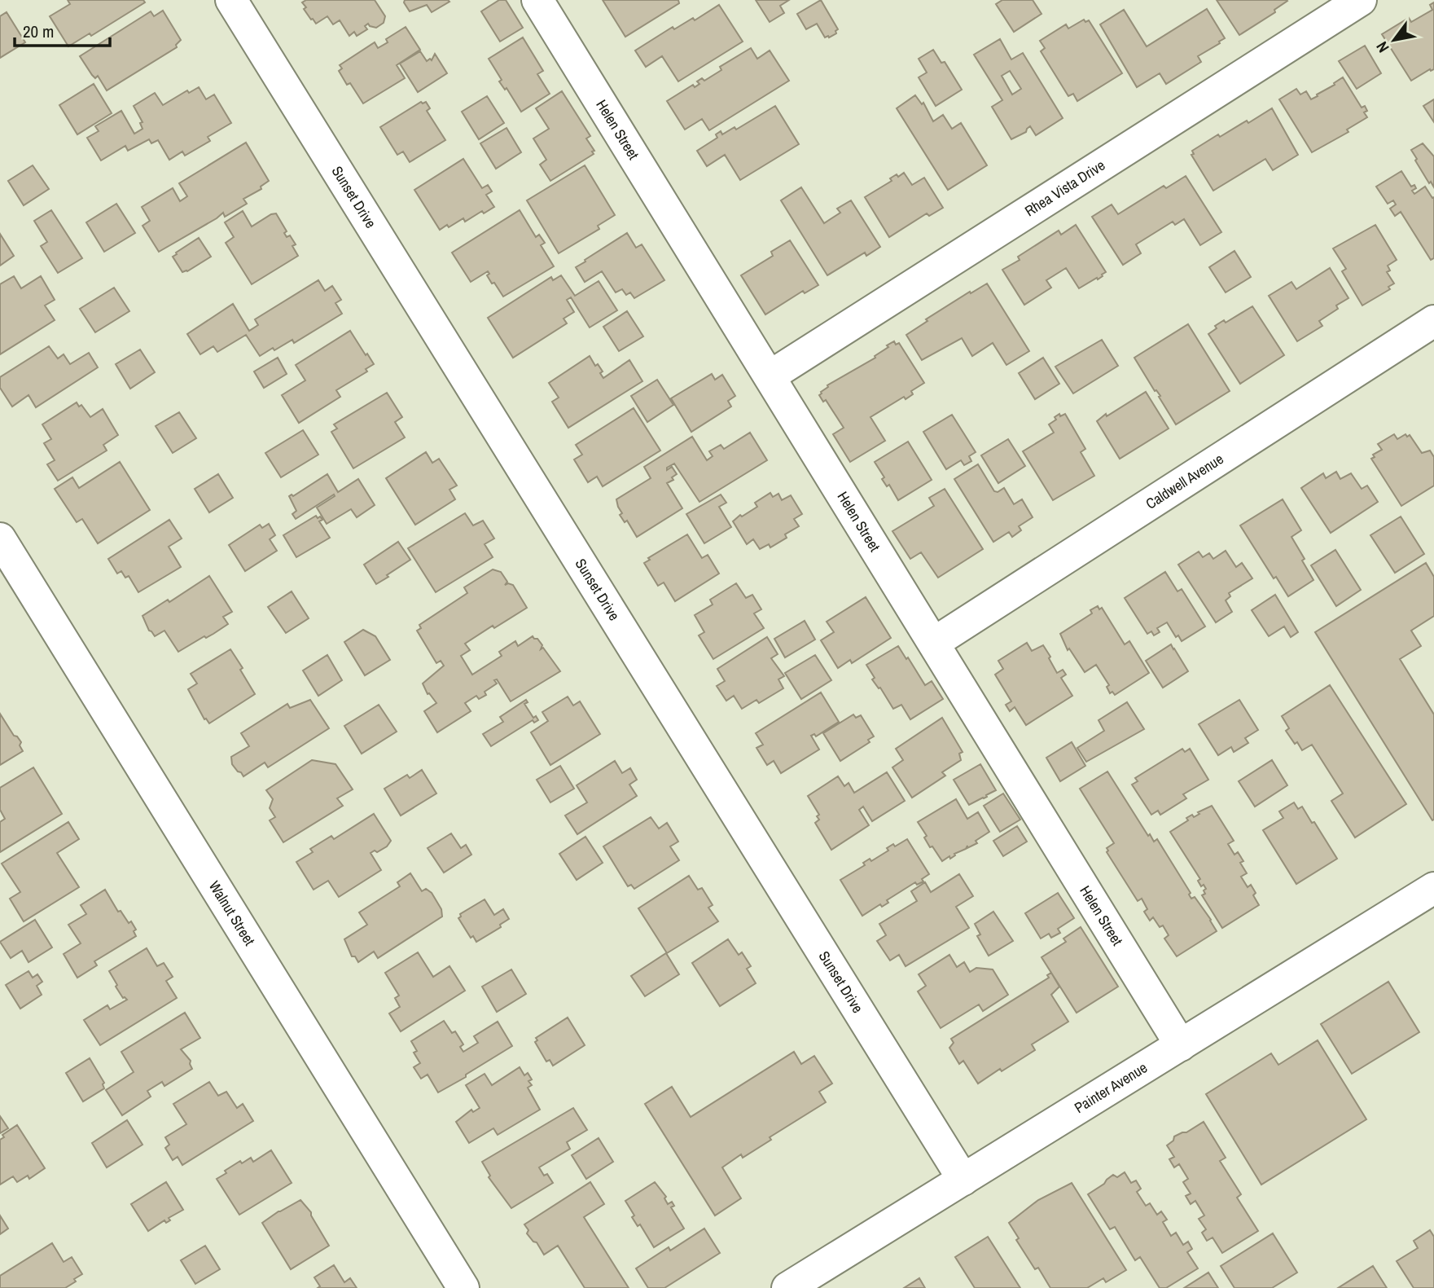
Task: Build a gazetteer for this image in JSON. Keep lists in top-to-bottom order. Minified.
{"streets":{"street":["Helen Street","Rhea Vista Drive","Sunset Drive","Caldwell Avenue","Walnut Street","Painter Avenue"]},"crossings":[["Helen Street","Rhea Vista Drive"],["Helen Street","Caldwell Avenue"],["Helen Street","Painter Avenue"],["Sunset Drive","Painter Avenue"]],"scale_bar":"20 m","north":"bottom left"}
